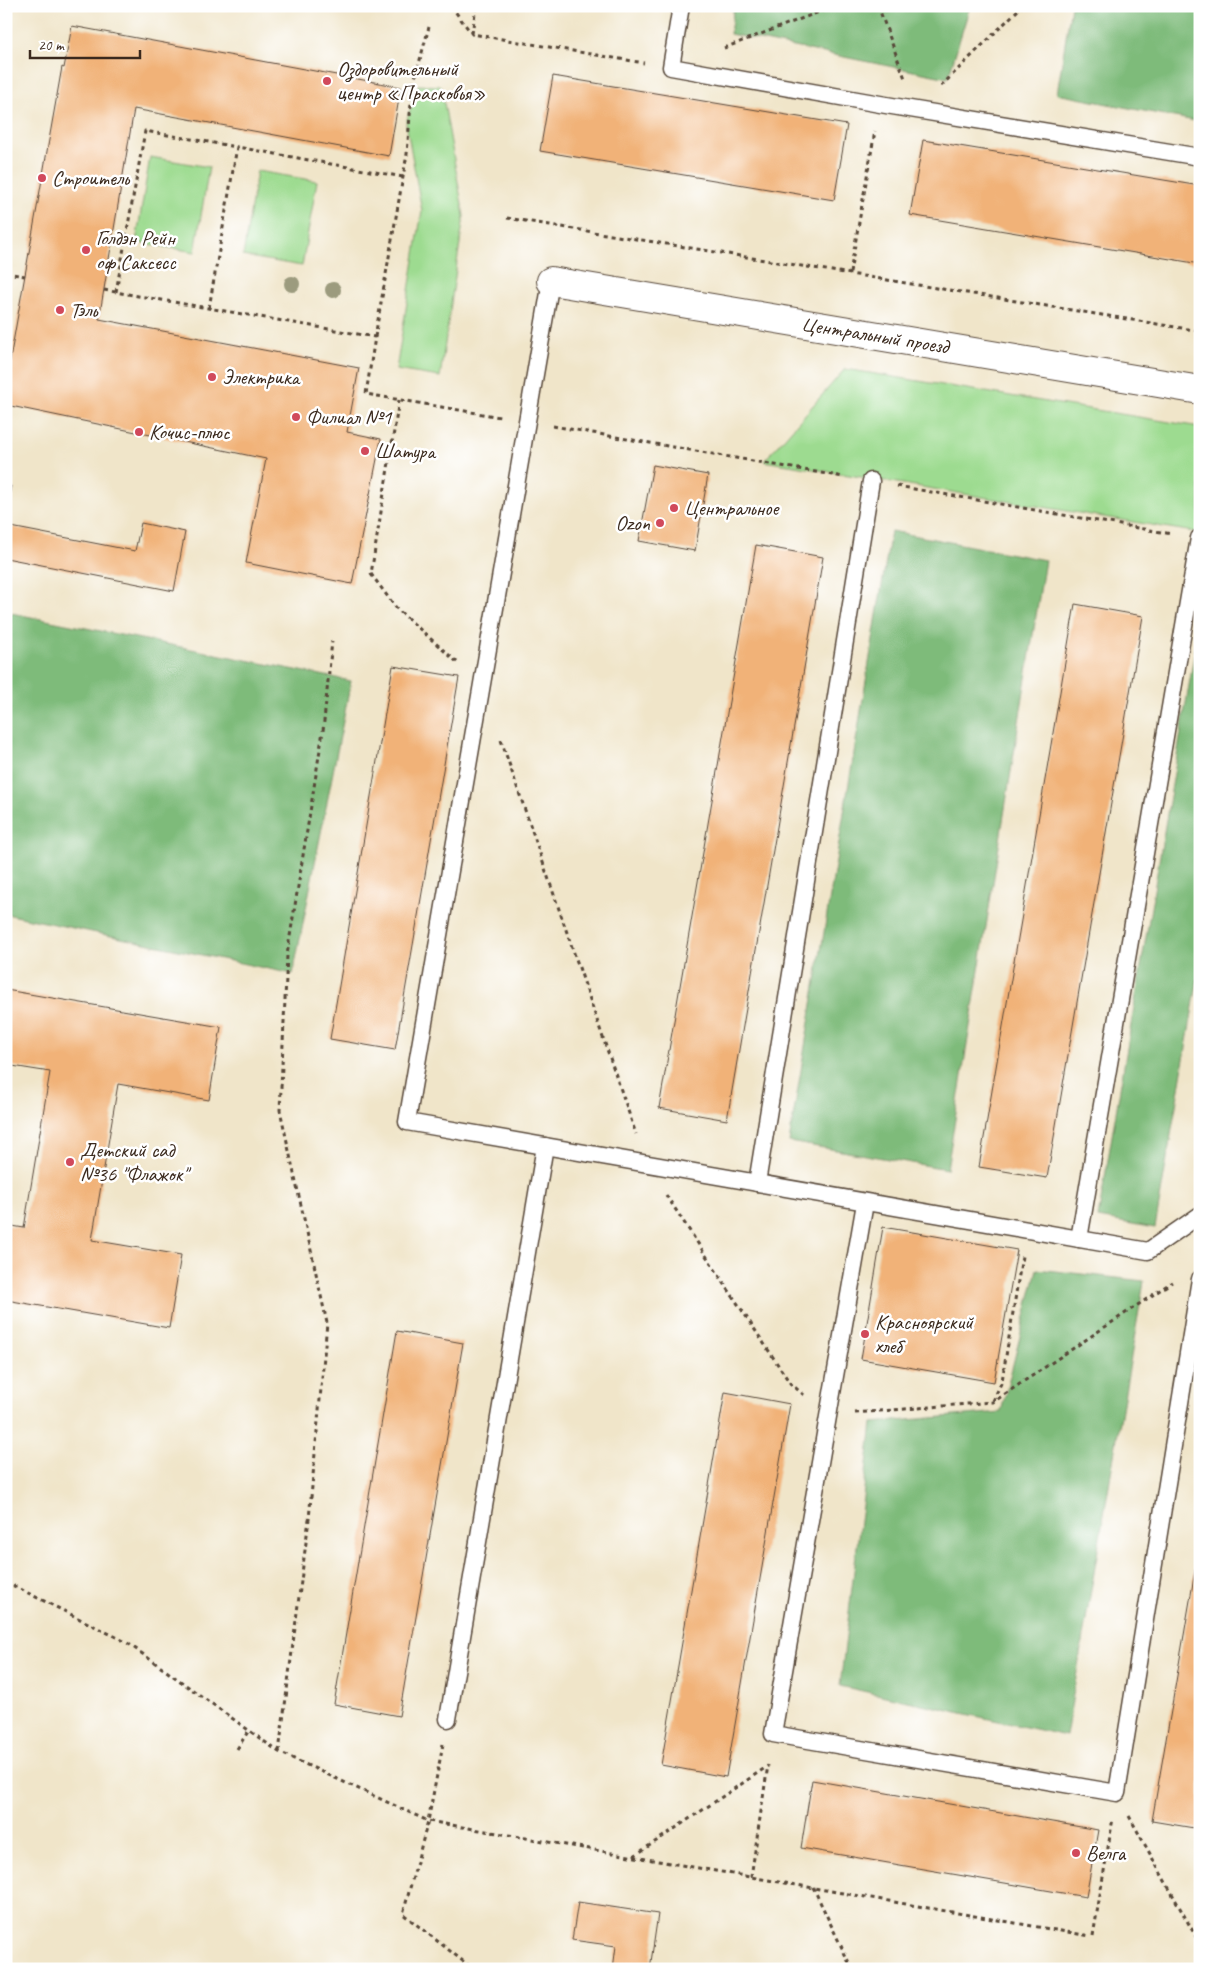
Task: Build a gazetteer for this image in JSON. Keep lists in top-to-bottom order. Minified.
{"streets":{"street":["Центральный проезд"]},"places":["Оздоровительный центр «Прасковья»","Строитель","Голдэн Рейн оф Саксесс","Тэль","Электрика","Филиал №1","Кочис-плюс","Шатура","Центральное","Ozon","Детский сад №36 \"Флажок\"","Красноярский хлеб","Велга"],"scale_bar":"20 m"}
